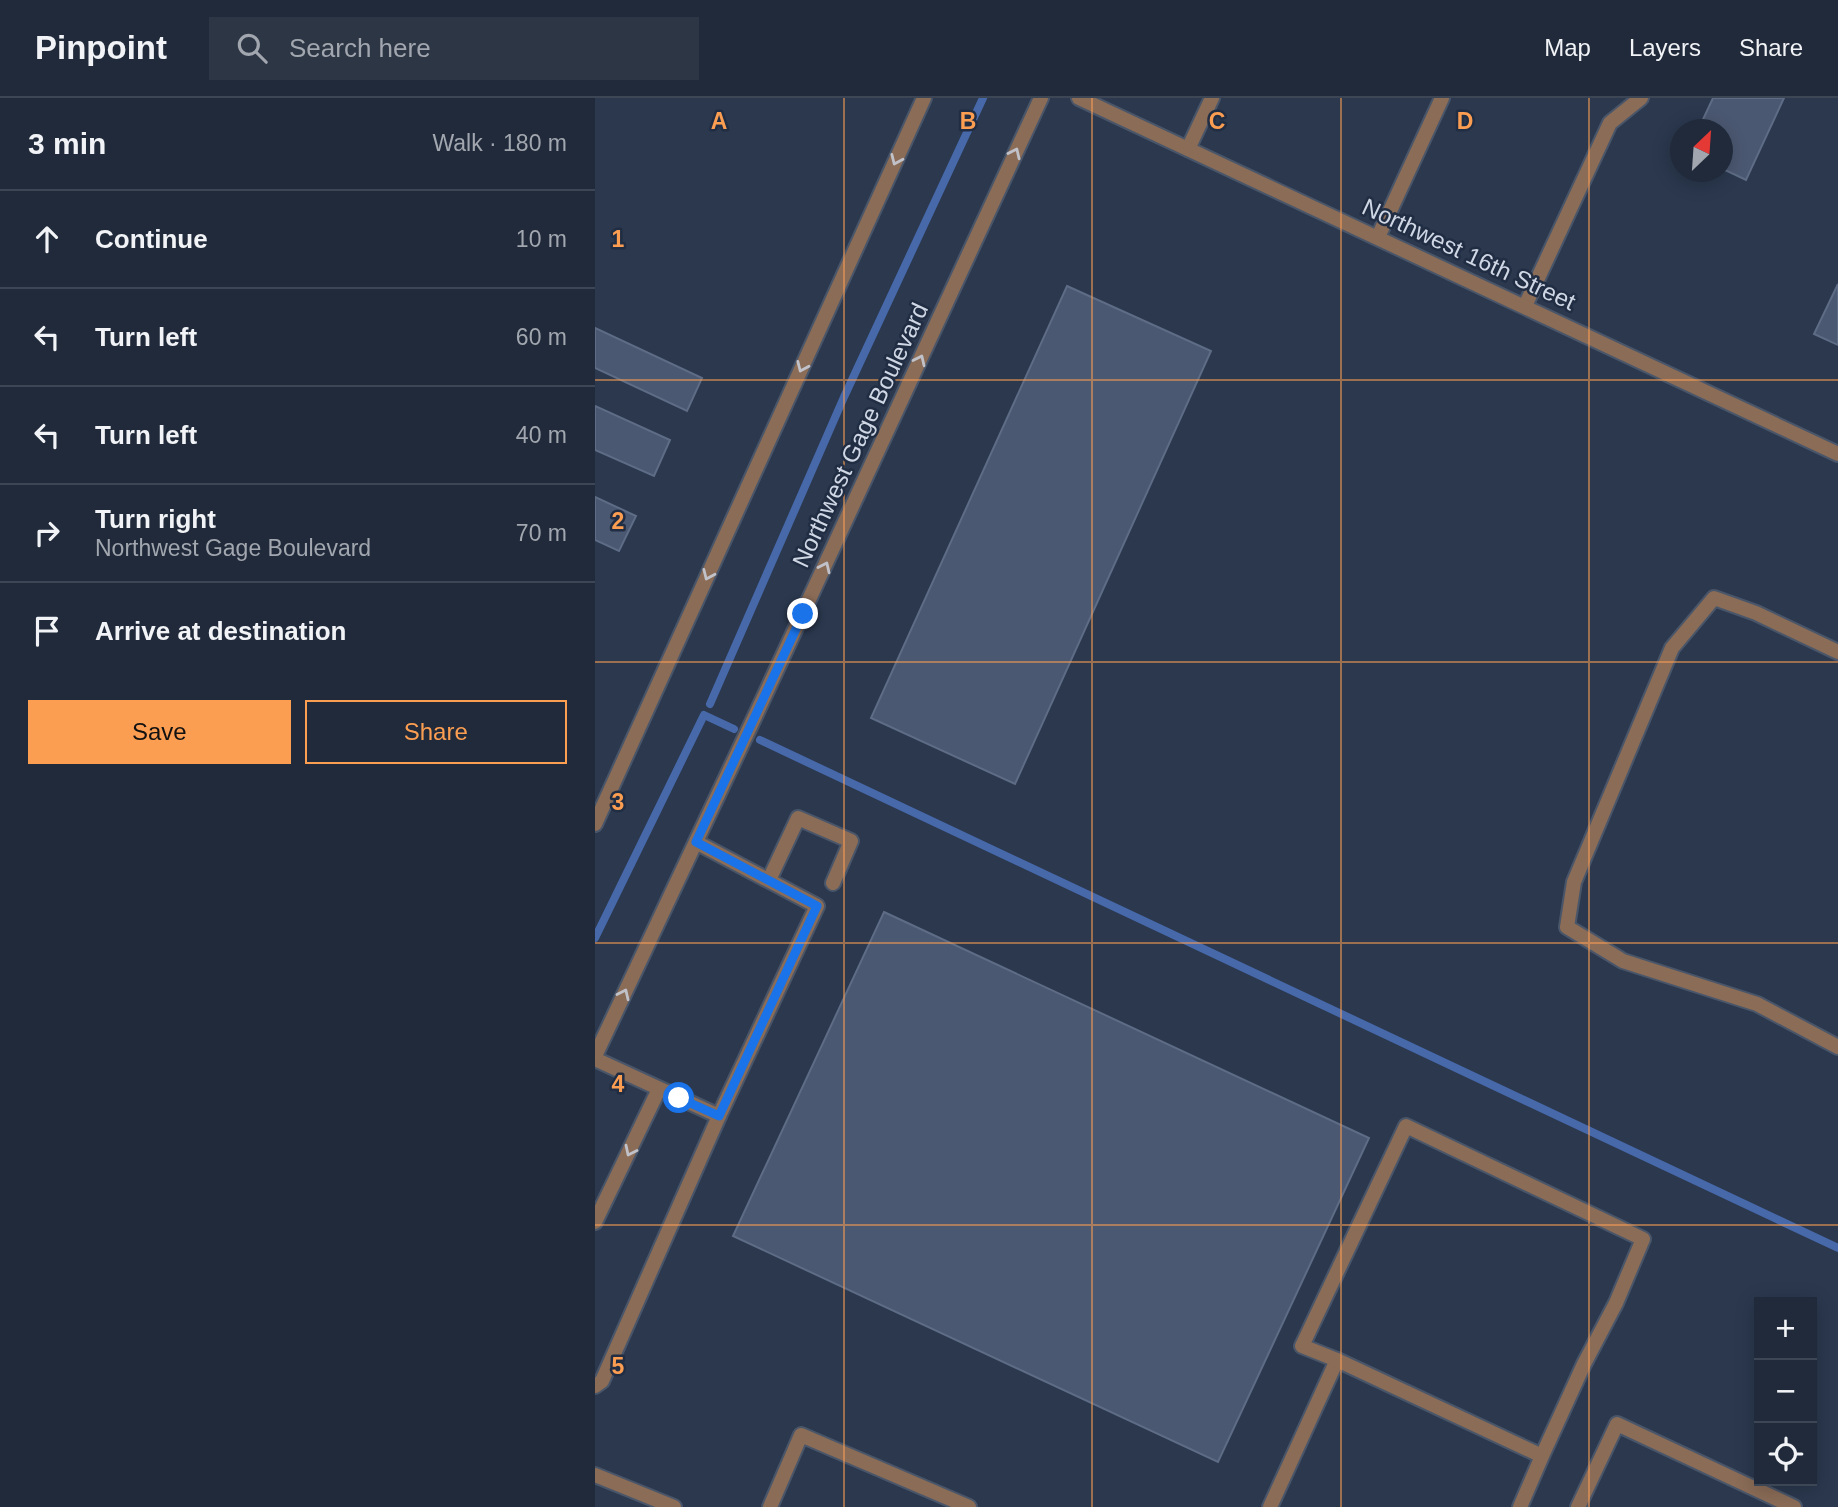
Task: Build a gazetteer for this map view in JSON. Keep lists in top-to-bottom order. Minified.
{"streets":{"street":["Northwest 16th Street","Northwest Gage Boulevard"]},"north":"top right","page":{"header":"Pinpoint","search":"Search here","nav":["Map","Layers","Share"],"heading":["3 min","Walk · 180 m"],"list":[["Continue","10 m"],["Turn left","60 m"],["Turn left","40 m"],["Turn right","Northwest Gage Boulevard","70 m"],"Arrive at destination"],"buttons":["Save","Share"],"map_buttons":["+","−"]},"grid":{"columns":["A","B","C","D"],"rows":["1","2","3","4","5"]}}
